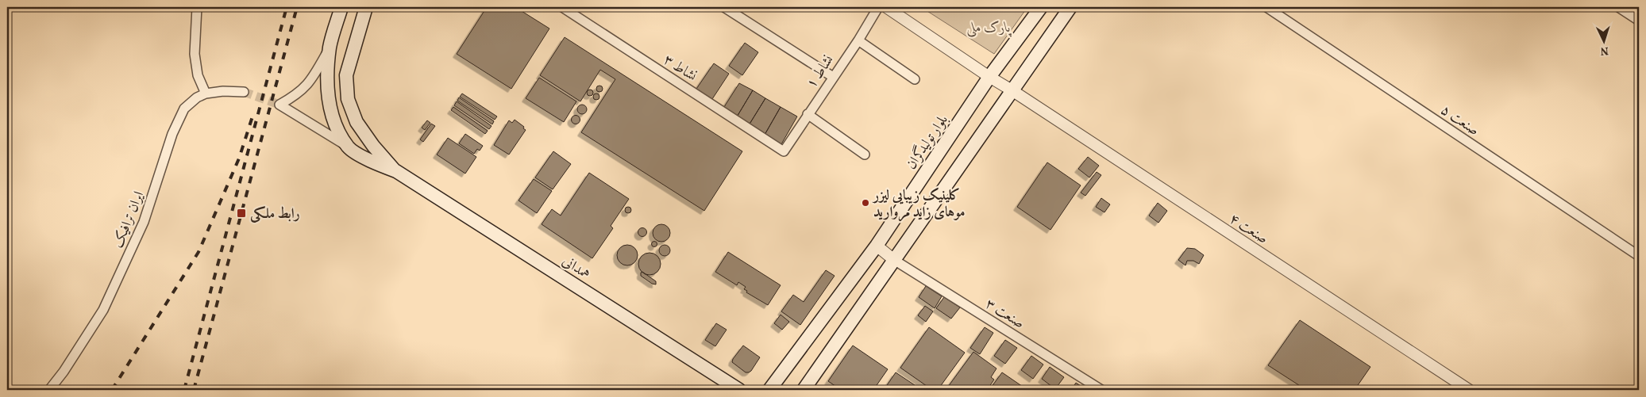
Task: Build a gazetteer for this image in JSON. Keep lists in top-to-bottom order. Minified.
{"streets":{"main road":["بلوار تولیدگران","همدانی"],"street":["نشاط ۳","نشاط ۱","صنعت ۵","ایران ترافیک","صنعت ۴","صنعت ۳"]},"crossings":[["نشاط ۳","نشاط ۱"],["بلوار تولیدگران","صنعت ۴"]],"parks":["پارک ملی"],"places":{"other":["کلینیک زیبایی لیزر موهای زاید مروارید"],"transit":["رابط ملکی"]},"north":"bottom"}
